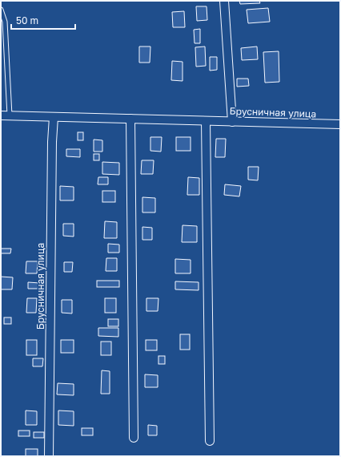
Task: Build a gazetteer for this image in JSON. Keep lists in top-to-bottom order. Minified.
{"streets":{"street":["Брусничная улица"]},"scale_bar":"50 m"}
